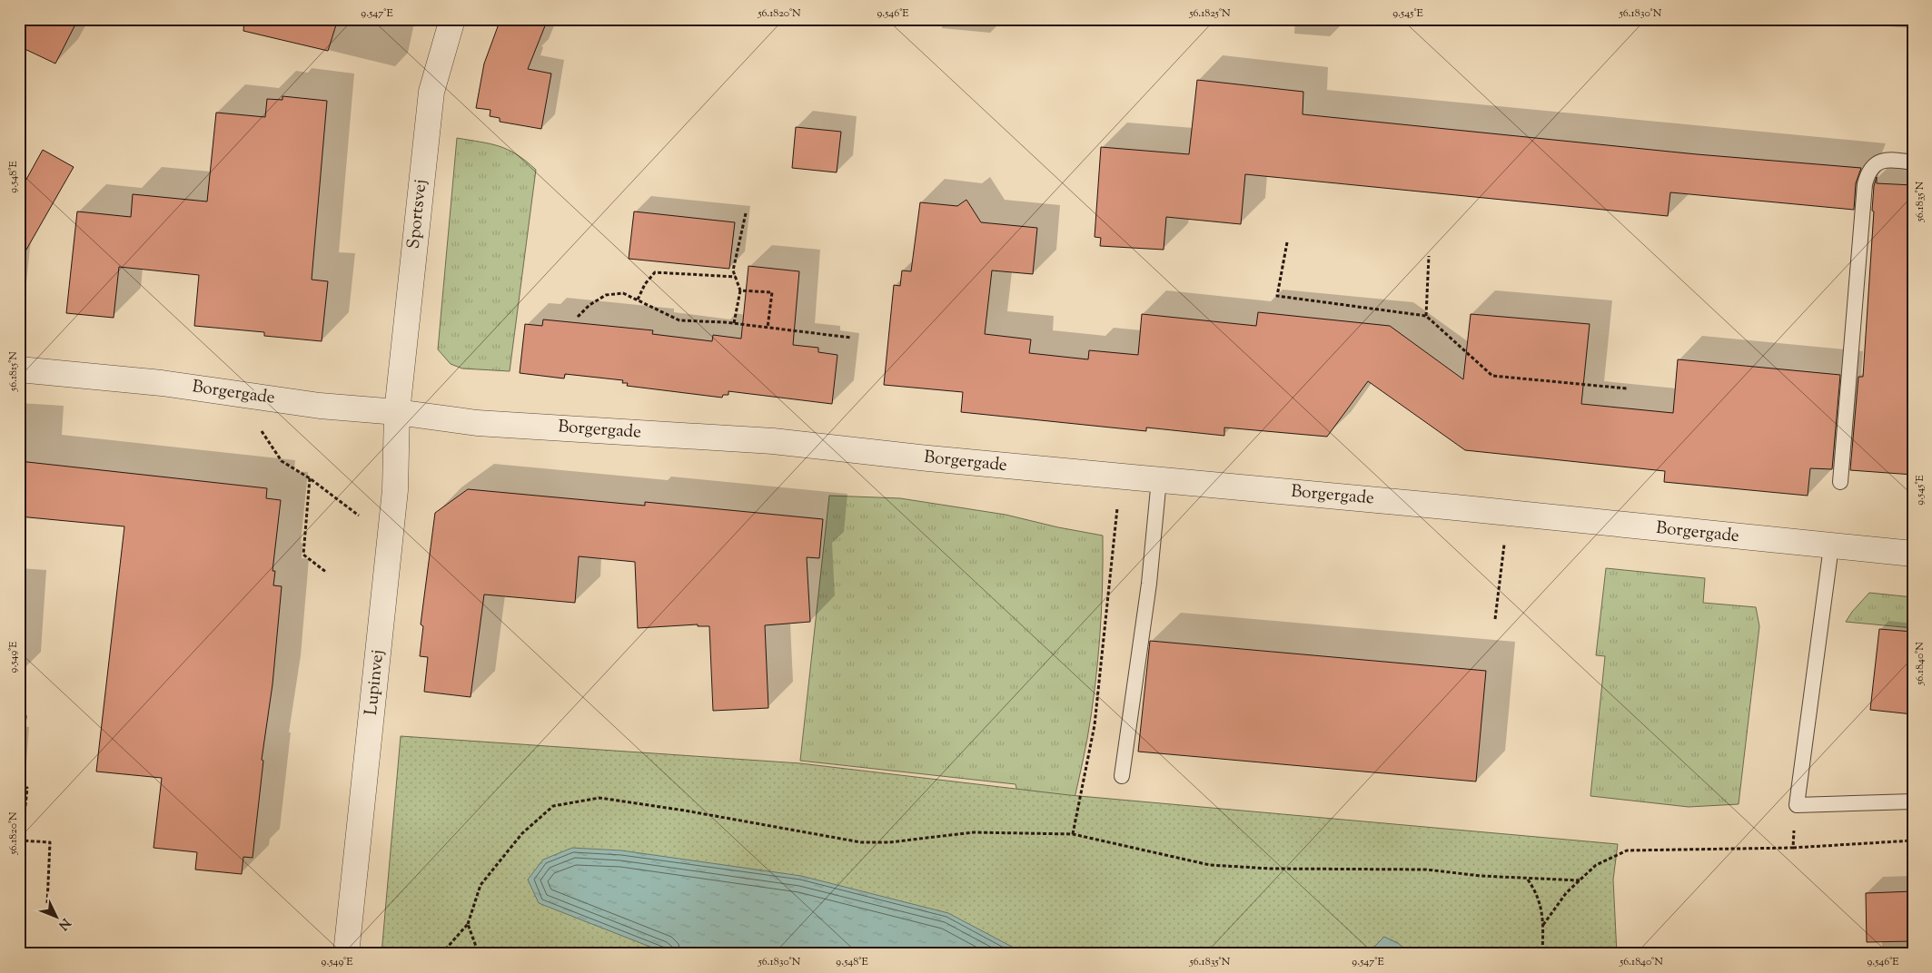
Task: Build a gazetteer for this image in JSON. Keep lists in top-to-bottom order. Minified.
{"streets":{"street":["Sportsvej","Borgergade","Lupinvej"]},"crossings":[["Sportsvej","Borgergade"],["Sportsvej","Lupinvej"],["Borgergade","Lupinvej"]],"north":"bottom right","coordinates":["9.547°E","56.1820°N","9.546°E","56.1825°N","9.545°E","56.1830°N","9.548°E","56.1835°N","56.1815°N","9.549°E","56.1840°N"]}
